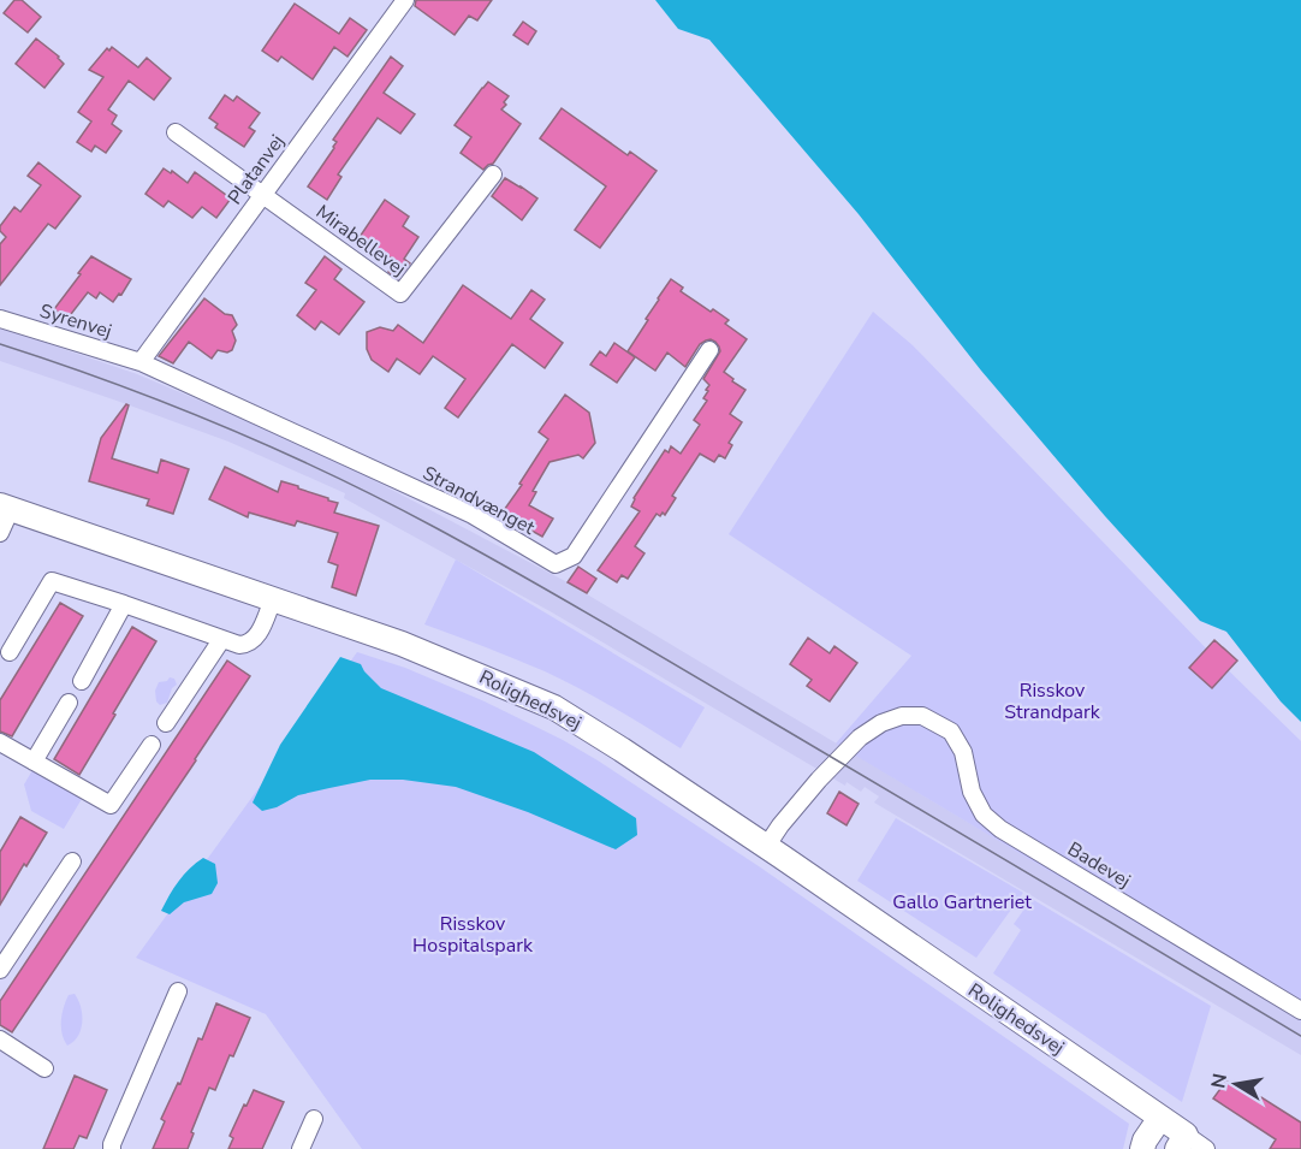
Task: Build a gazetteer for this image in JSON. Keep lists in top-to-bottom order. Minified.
{"streets":{"street":["Platanvej","Mirabellevej","Syrenvej","Strandvænget","Rolighedsvej","Badevej"]},"crossings":[["Platanvej","Mirabellevej"],["Platanvej","Syrenvej"],["Platanvej","Strandvænget"],["Syrenvej","Strandvænget"],["Rolighedsvej","Badevej"]],"parks":["Risskov Strandpark","Gallo Gartneriet","Risskov Hospitalspark"],"north":"left"}
